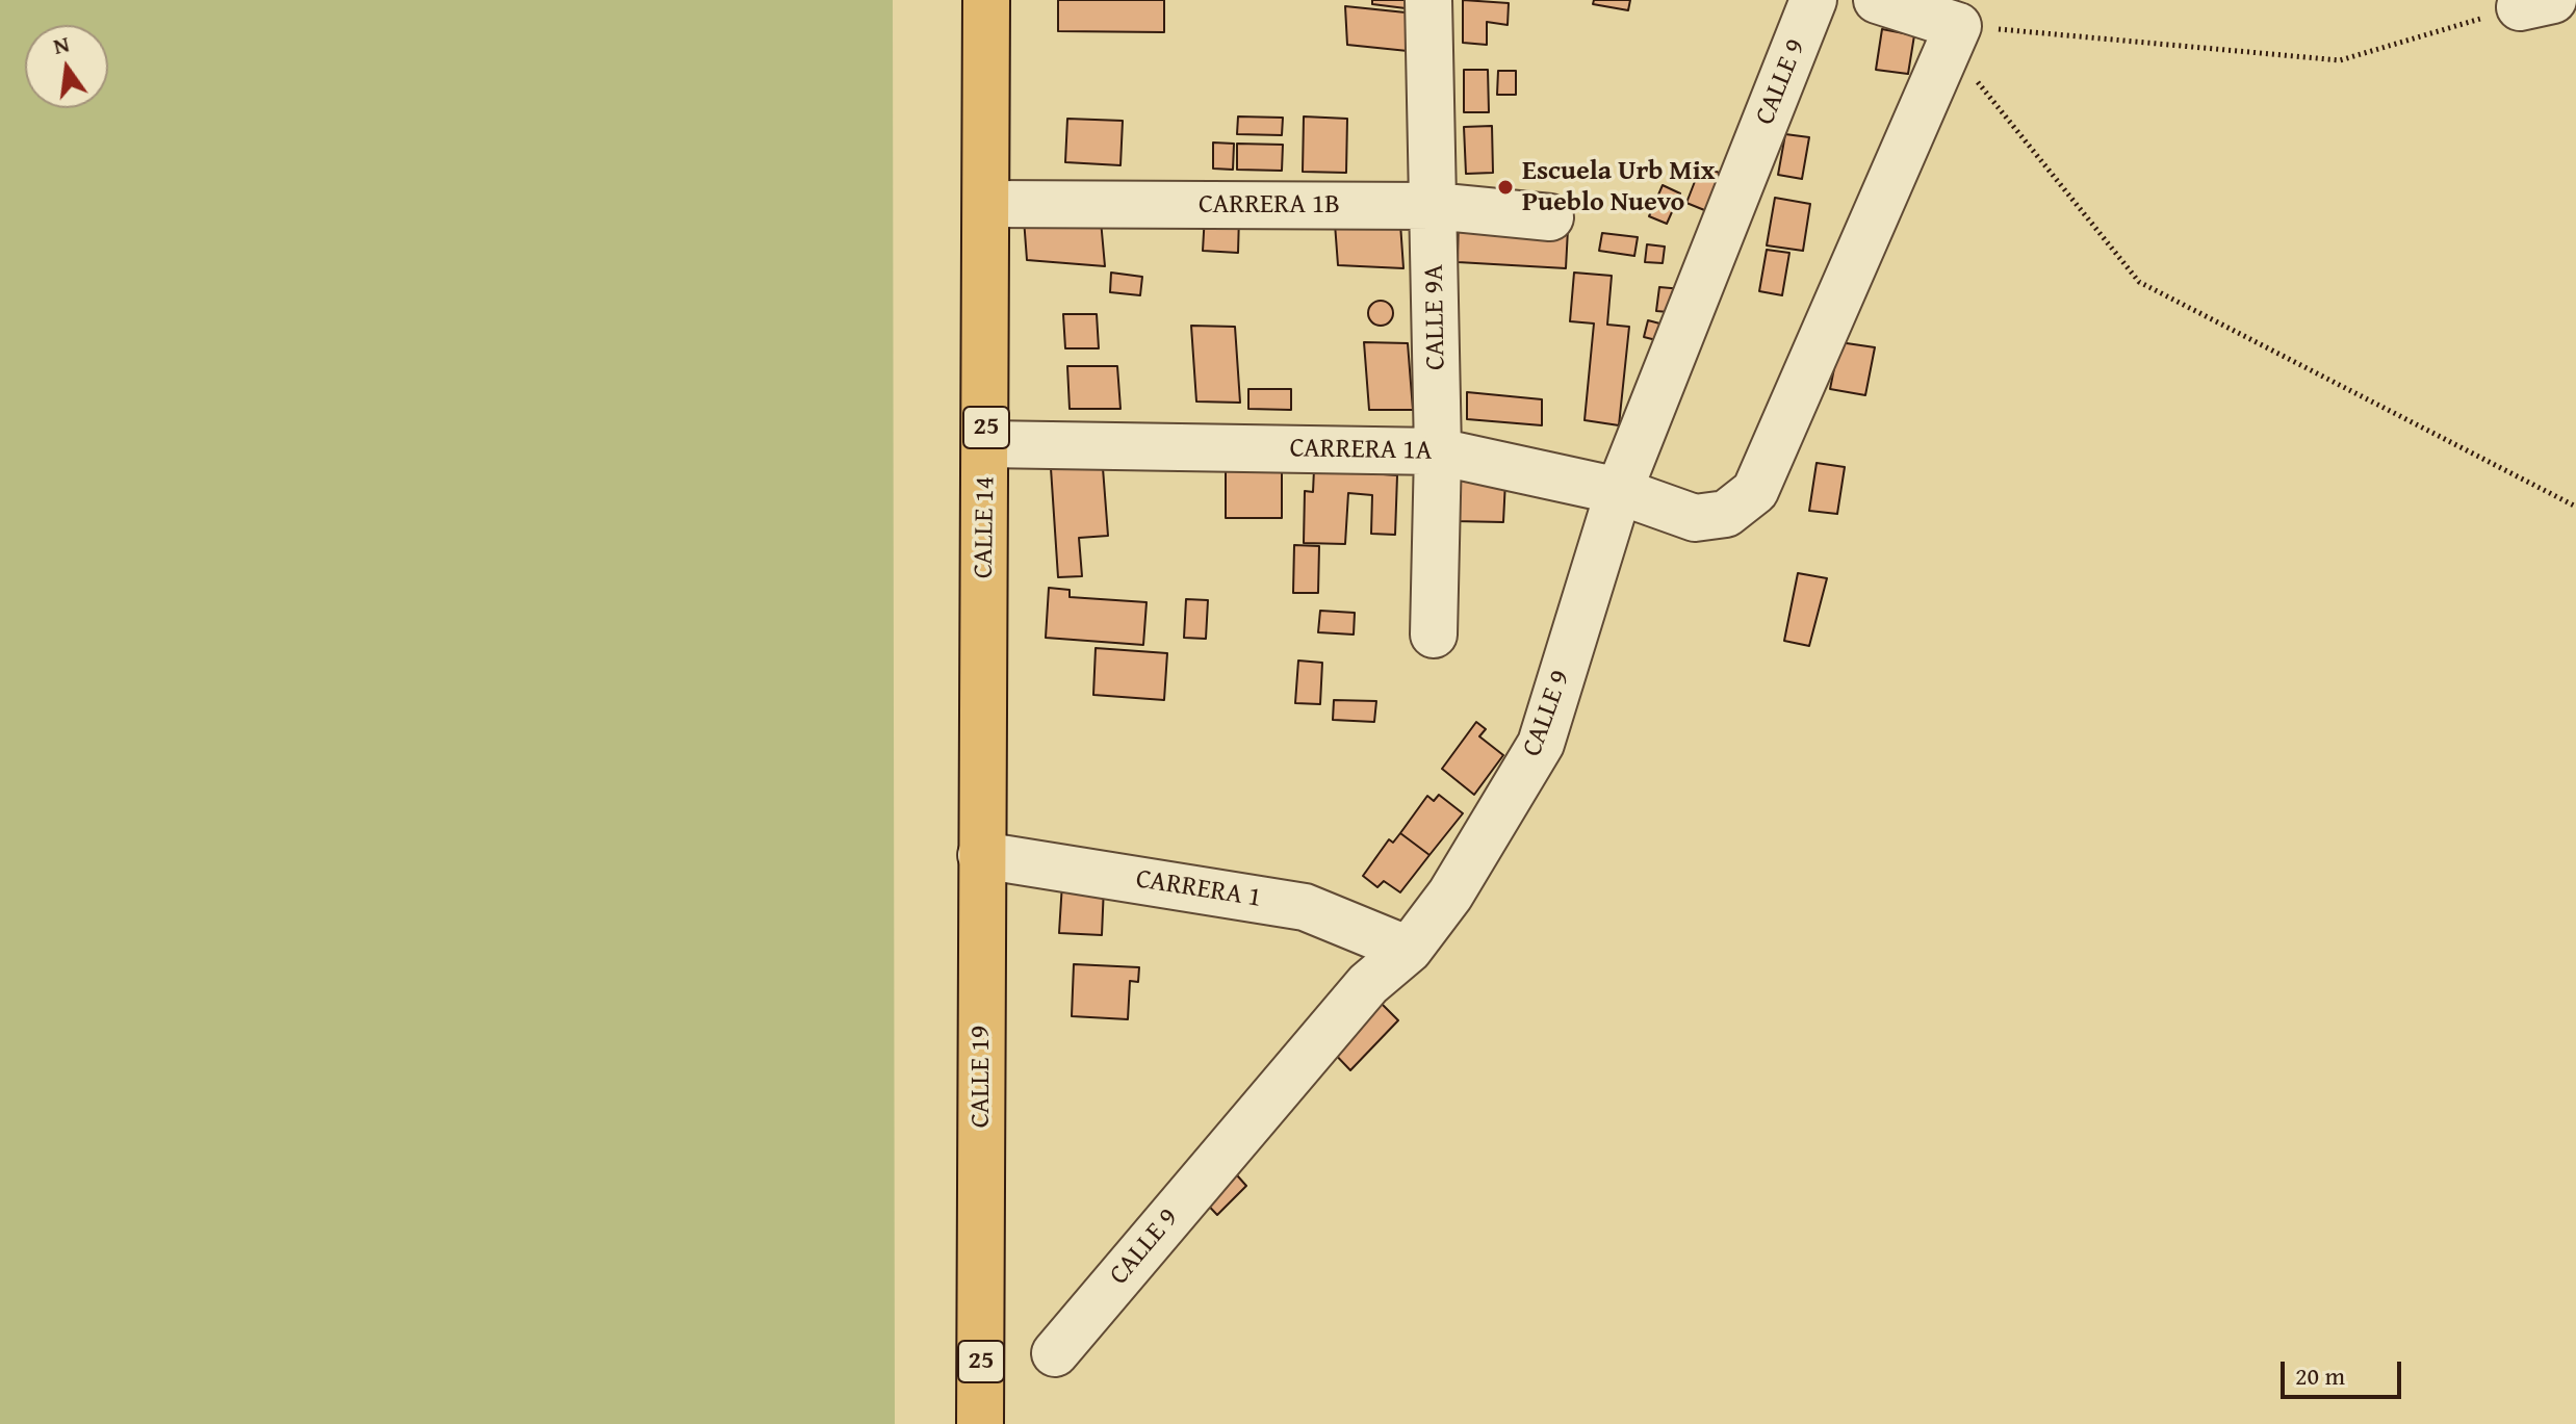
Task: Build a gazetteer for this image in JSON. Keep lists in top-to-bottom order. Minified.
{"streets":{"highway":["25","CALLE 14","CALLE 19"],"street":["CALLE 9","CARRERA 1B","CALLE 9A","CARRERA 1A","CARRERA 1"]},"crossings":[["CALLE 9","CARRERA 1A"],["CALLE 9","CARRERA 1"],["CARRERA 1B","CALLE 9A"],["CARRERA 1B","CALLE 14"],["CALLE 9A","CARRERA 1A"],["CARRERA 1A","CALLE 14"],["CALLE 14","CARRERA 1"],["CALLE 14","CALLE 19"],["CARRERA 1","CALLE 19"]],"places":["Escuela Urb Mix Pueblo Nuevo"],"scale_bar":"20 m","north":"top"}
